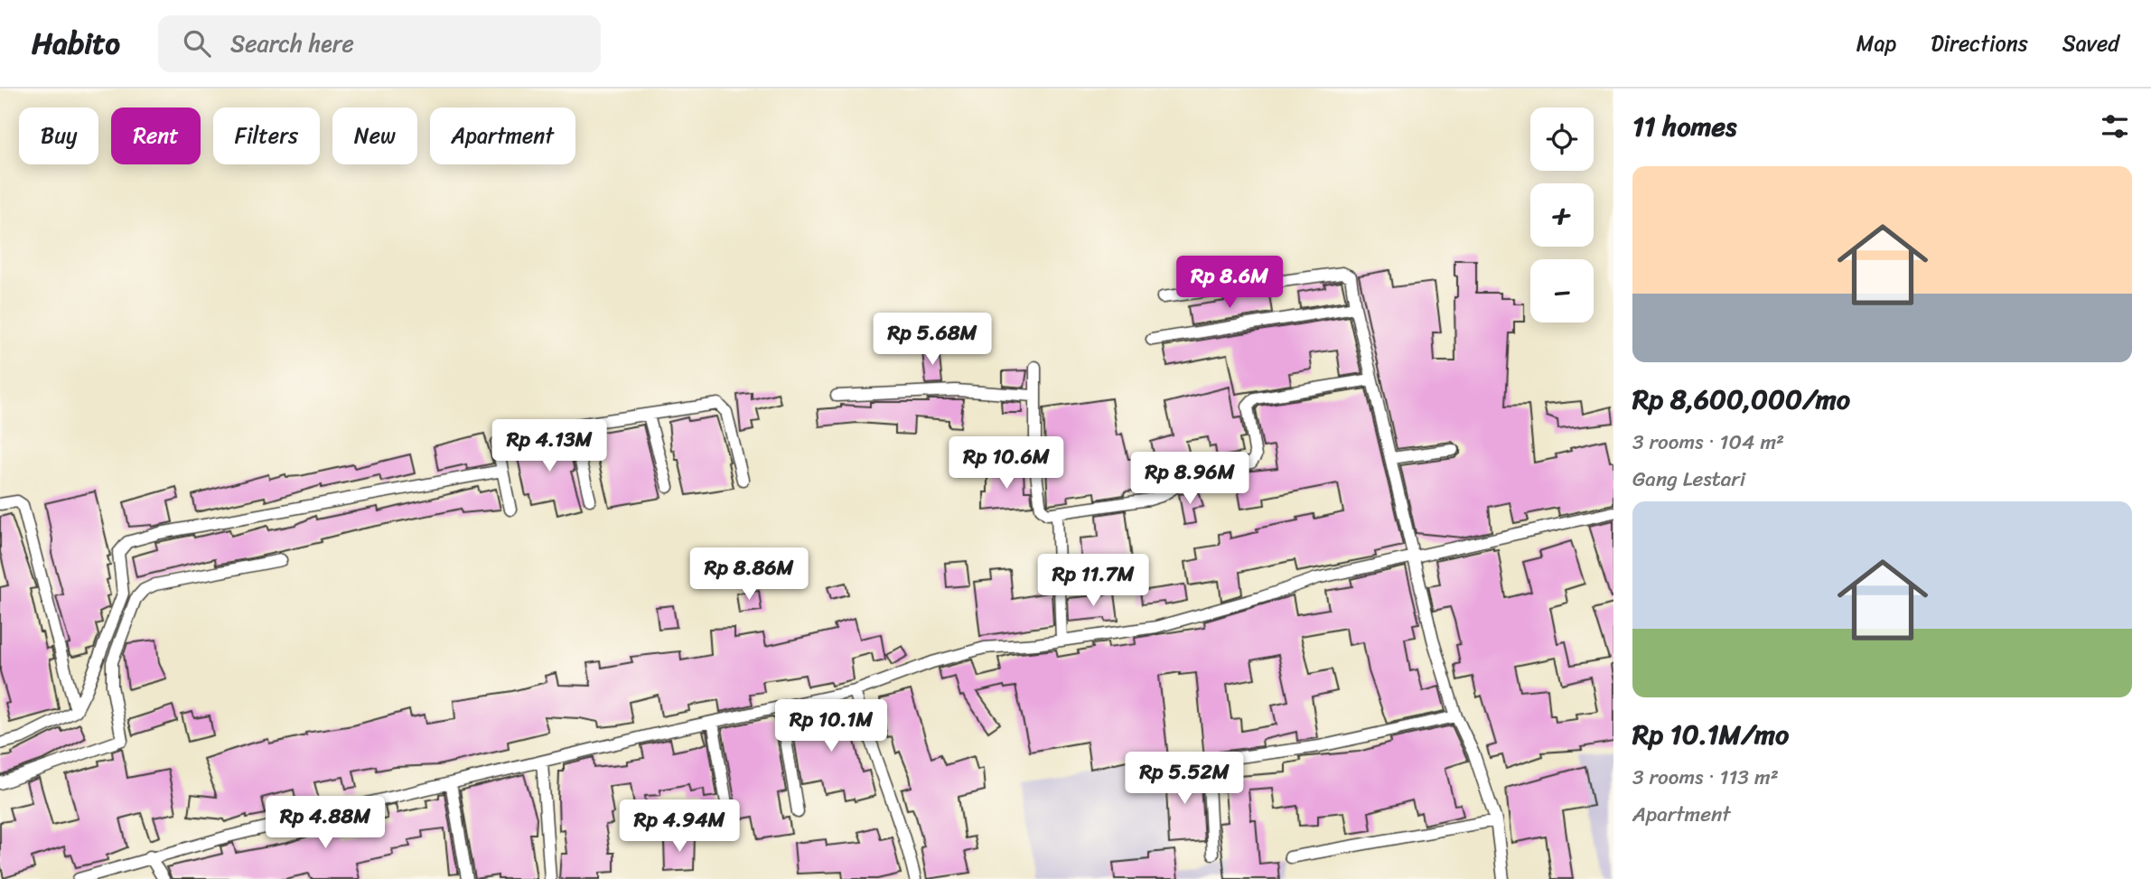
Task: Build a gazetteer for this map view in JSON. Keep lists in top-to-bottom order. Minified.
{"page":{"header":"Habito","search":"Search here","nav":["Map","Directions","Saved"],"heading":"11 homes","map_buttons":["+","−"],"chip":["Buy","Rent","Filters","New","Apartment"],"list":[{"name":"Rp 8,600,000/mo","note":"3 rooms · 104 m² · Gang Lestari"},{"name":"Rp 10.1M/mo","note":"3 rooms · 113 m² · Apartment"}],"price":["Rp 8.6M","Rp 5.68M","Rp 4.13M","Rp 10.6M","Rp 8.96M","Rp 8.86M","Rp 11.7M","Rp 10.1M","Rp 5.52M","Rp 4.88M","Rp 4.94M"]}}
